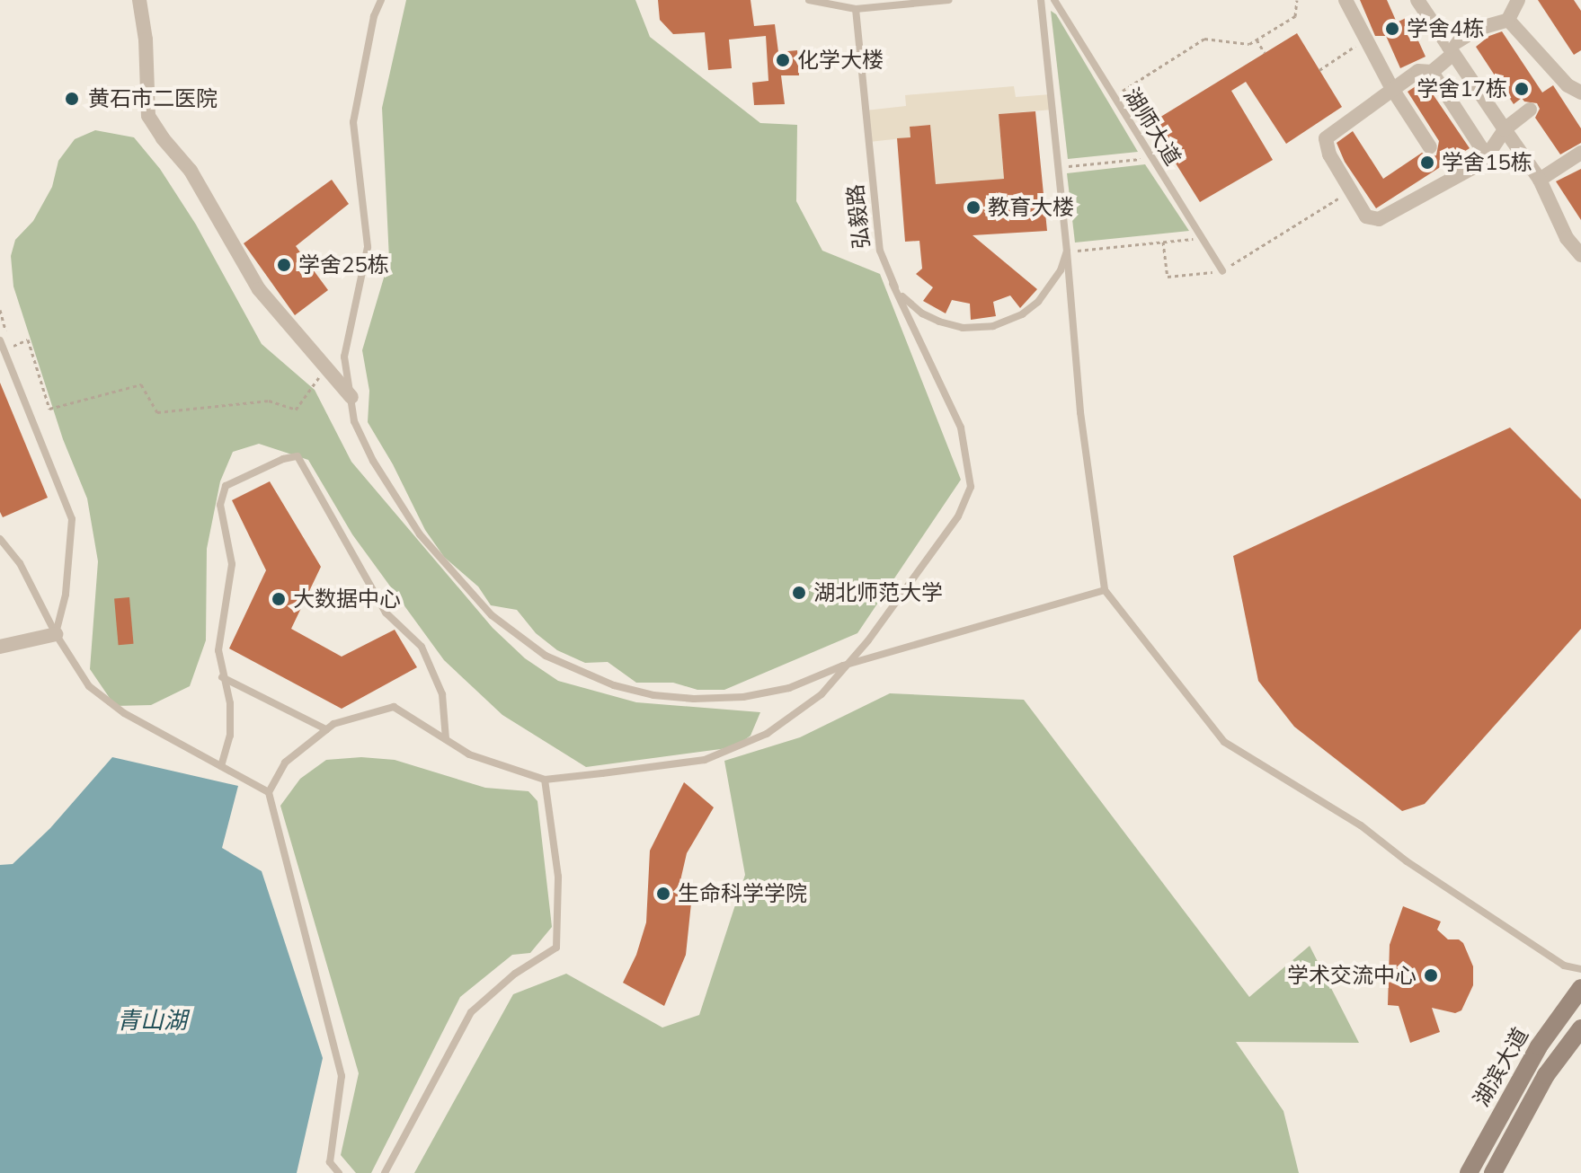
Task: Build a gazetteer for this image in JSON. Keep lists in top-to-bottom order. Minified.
{"streets":{"main road":["湖滨大道"],"lane":["湖师大道","弘毅路"]},"water":["青山湖"],"places":["学舍4栋","化学大楼","学舍17栋","黄石市二医院","学舍15栋","教育大楼","学舍25栋","湖北师范大学","大数据中心","生命科学学院","学术交流中心"]}
